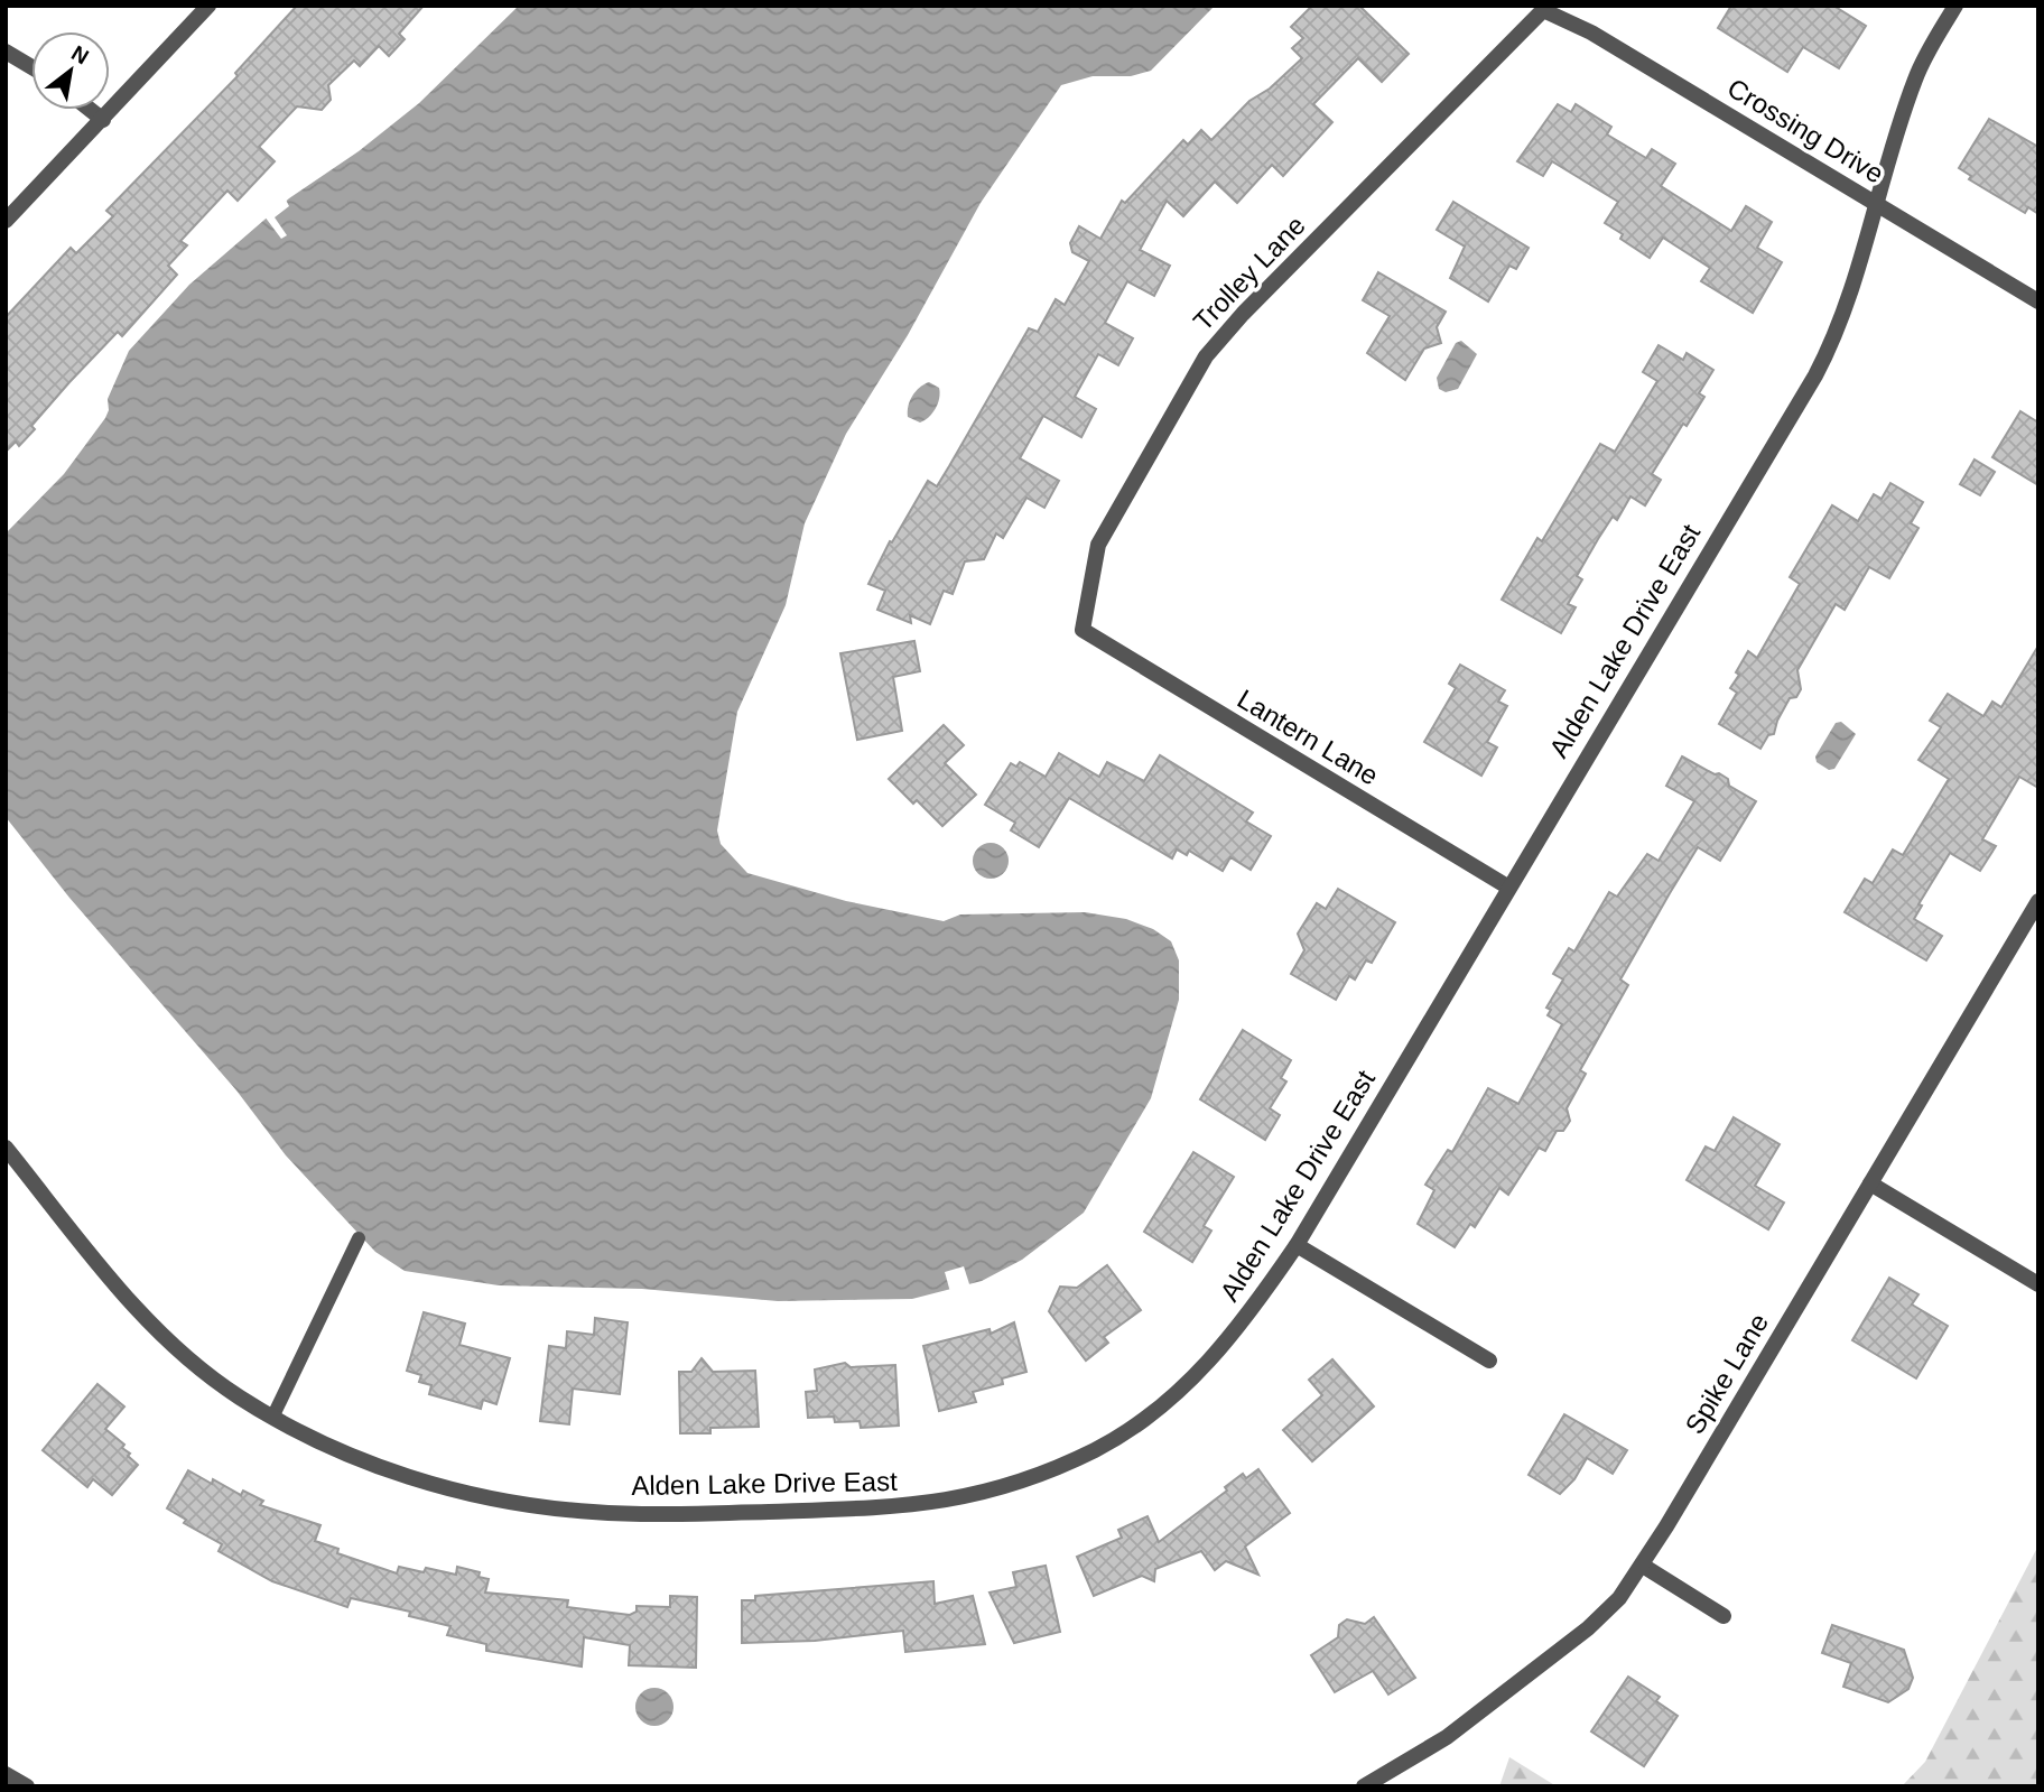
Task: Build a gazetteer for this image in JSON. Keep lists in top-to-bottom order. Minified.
{"streets":{"street":["Crossing Drive","Trolley Lane","Alden Lake Drive East","Lantern Lane","Spike Lane"]},"crossings":[["Crossing Drive","Trolley Lane"],["Crossing Drive","Alden Lake Drive East"],["Trolley Lane","Lantern Lane"],["Alden Lake Drive East","Lantern Lane"]],"north":"top right"}
